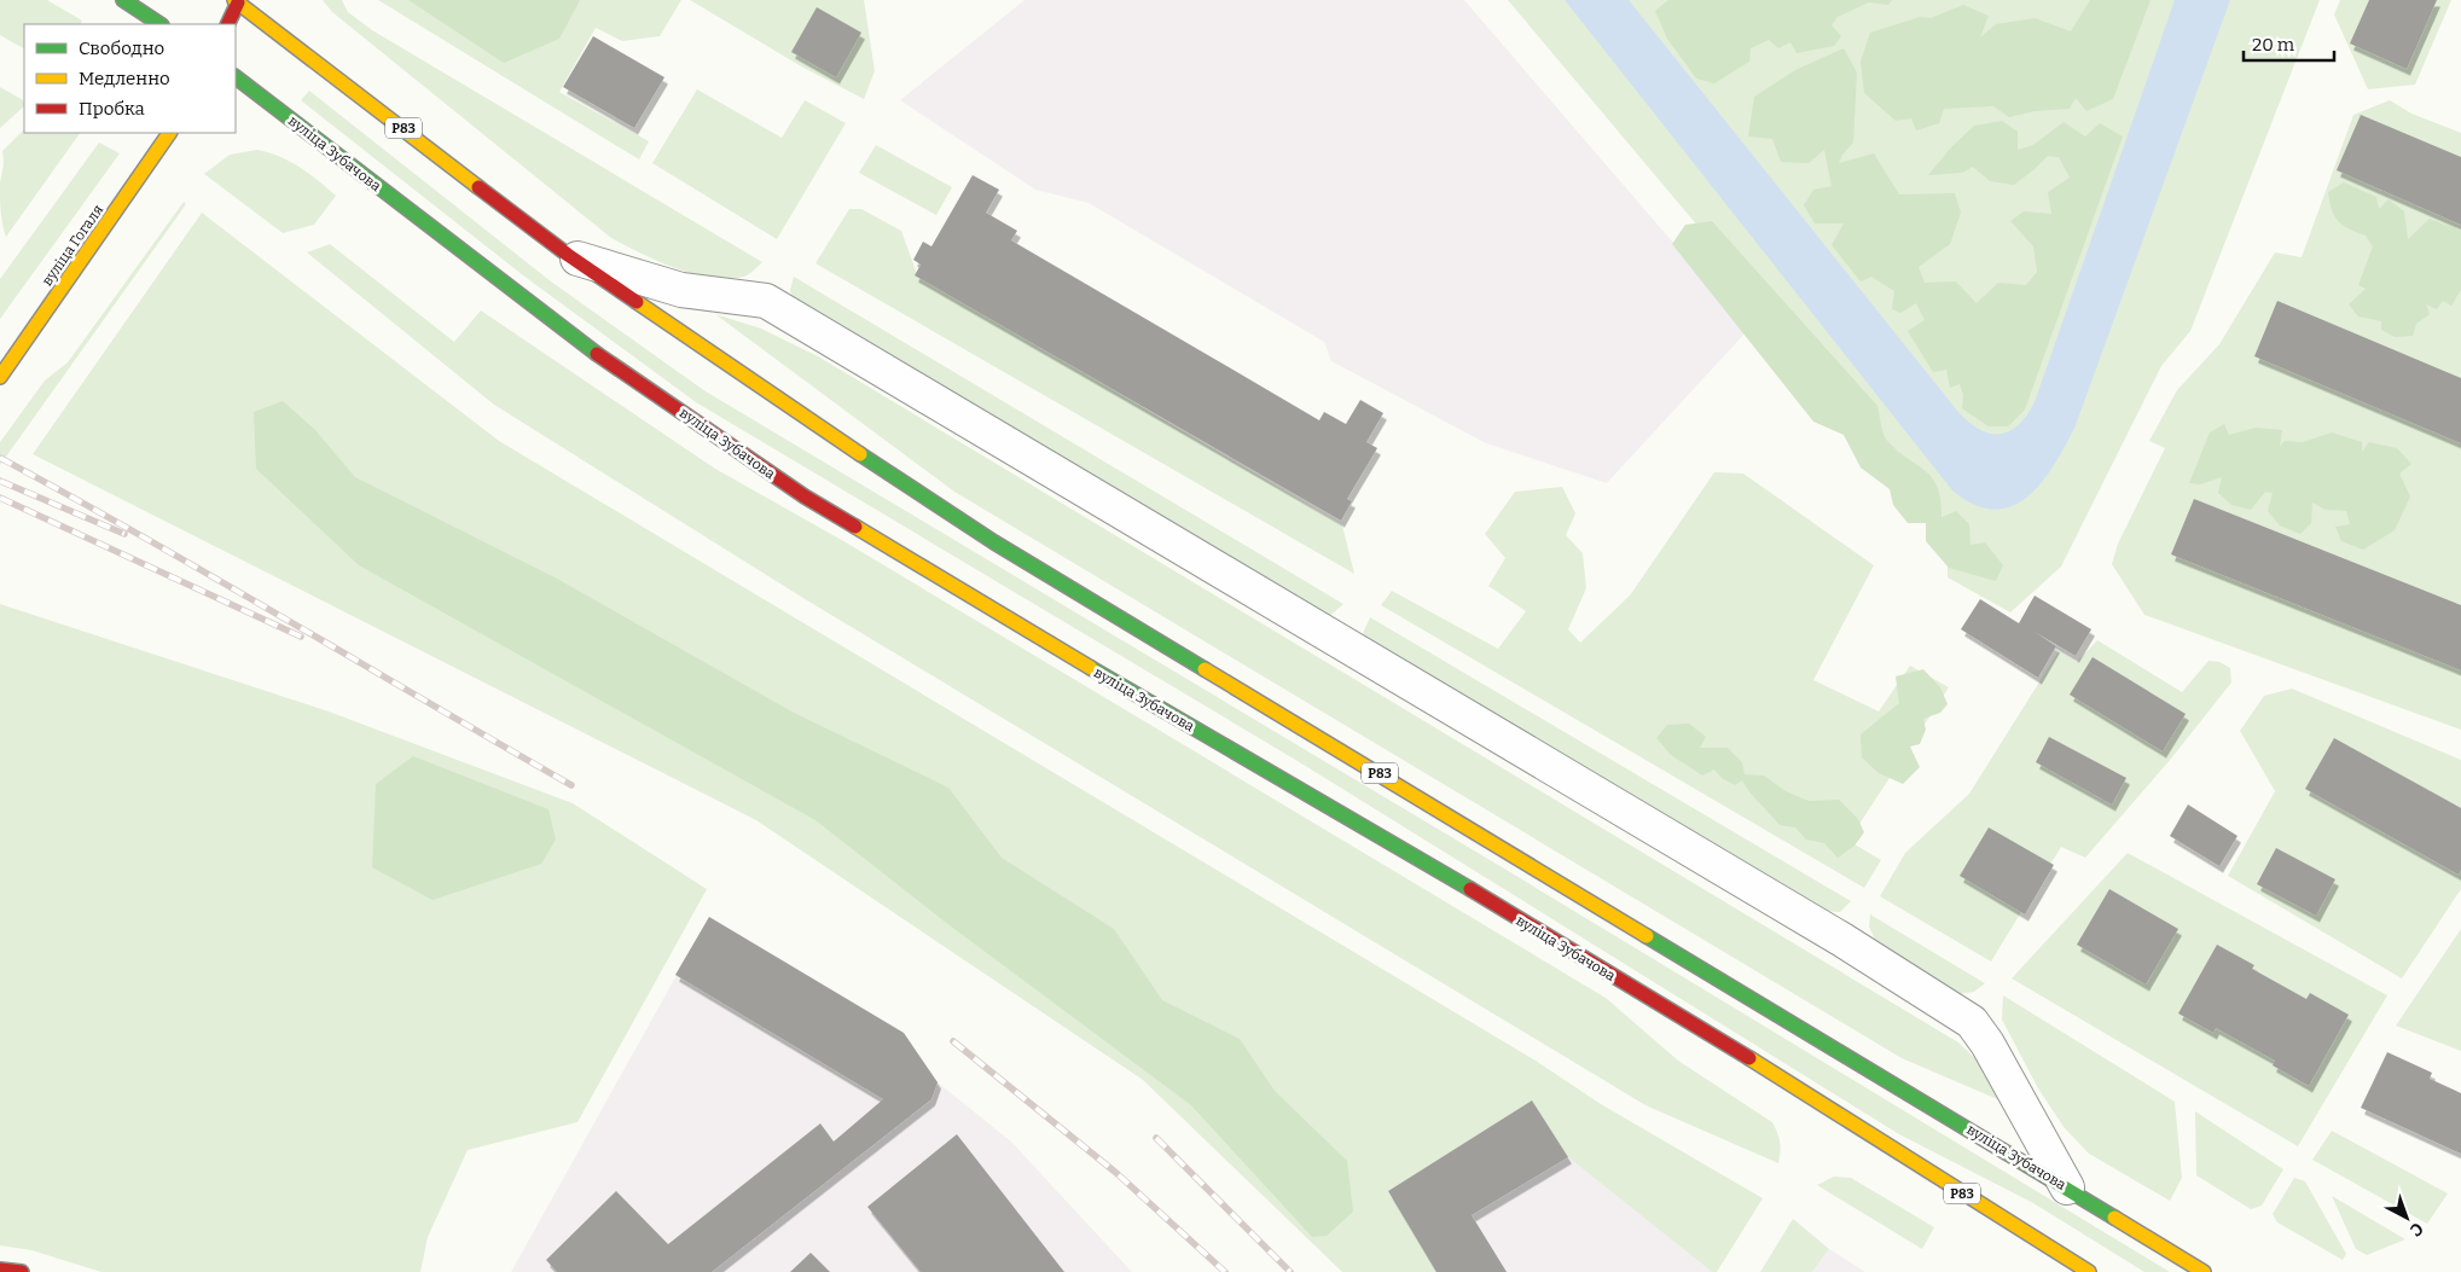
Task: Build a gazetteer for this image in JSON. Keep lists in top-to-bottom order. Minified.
{"streets":{"main road":["Р83","вуліца Зубачова","вуліца Гогаля"]},"legend":["Свободно","Медленно","Пробка"],"scale_bar":"20 m","north":"bottom right"}
